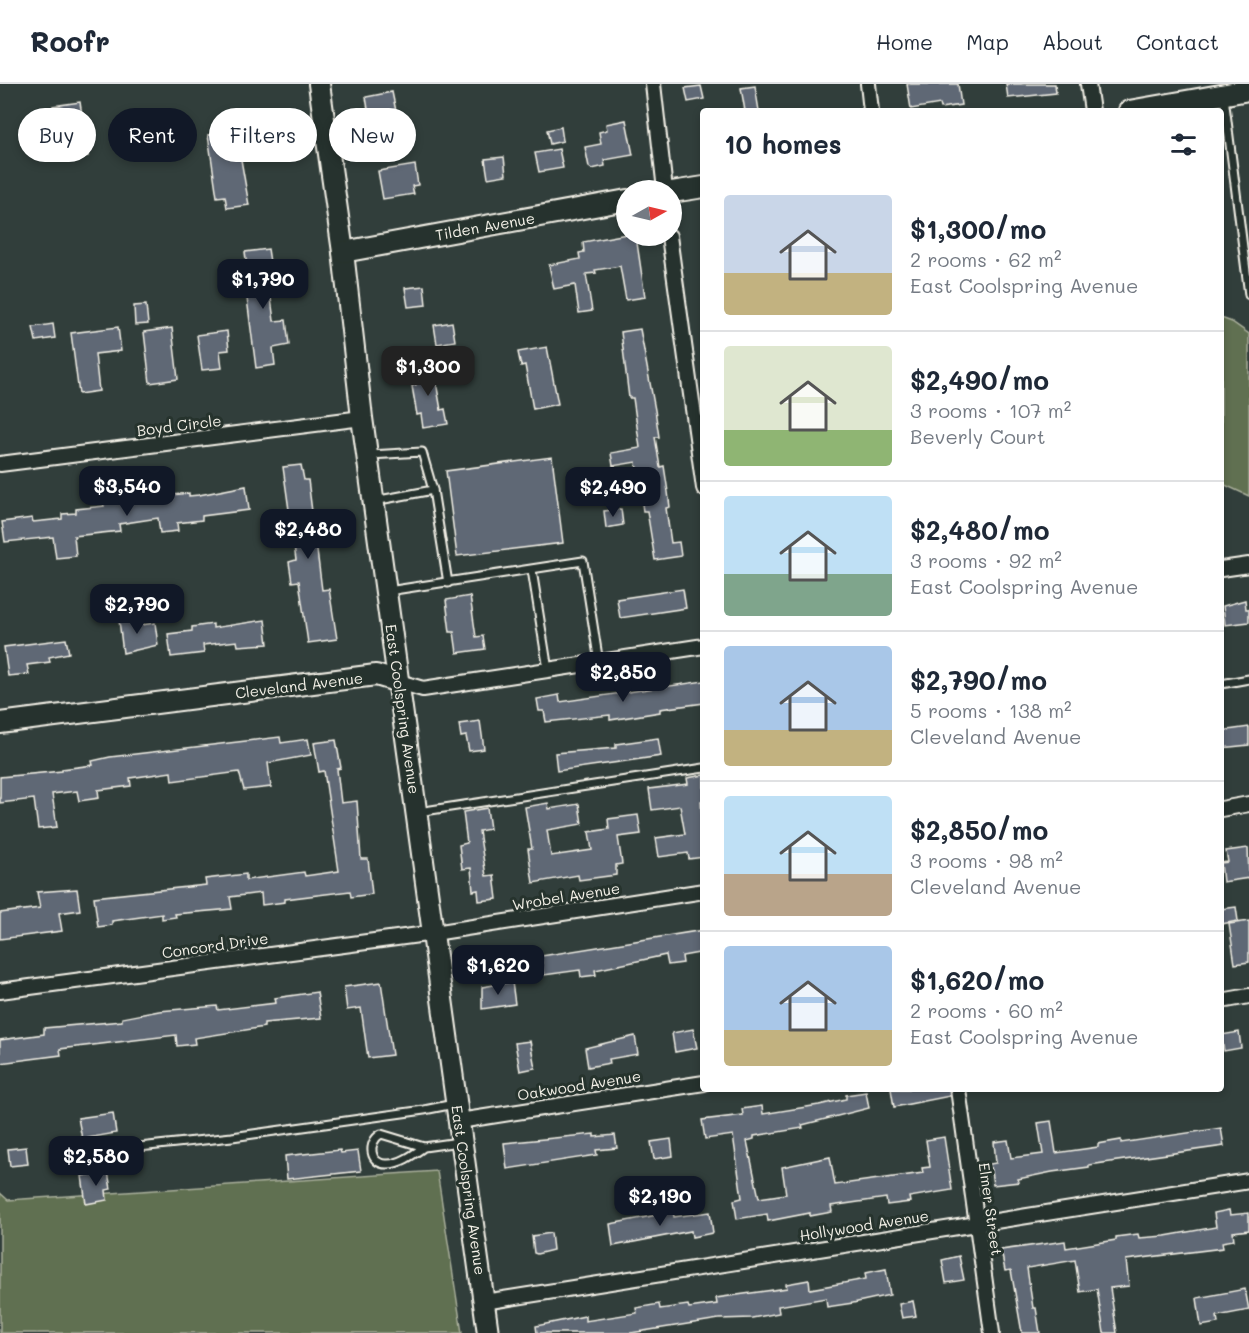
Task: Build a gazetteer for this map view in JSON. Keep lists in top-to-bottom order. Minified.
{"streets":{"street":["Tilden Avenue","Boyd Circle","Cleveland Avenue","East Coolspring Avenue","Wrobel Avenue","Concord Drive","Oakwood Avenue","Elmer Street","Hollywood Avenue"]},"crossings":[["Tilden Avenue","East Coolspring Avenue"],["Boyd Circle","East Coolspring Avenue"],["Cleveland Avenue","East Coolspring Avenue"],["East Coolspring Avenue","Wrobel Avenue"],["East Coolspring Avenue","Concord Drive"],["East Coolspring Avenue","Oakwood Avenue"],["East Coolspring Avenue","Hollywood Avenue"],["Wrobel Avenue","Concord Drive"],["Elmer Street","Hollywood Avenue"]],"north":"right","page":{"header":"Roofr","nav":["Home","Map","About","Contact"],"chip":["Buy","Rent","Filters","New"],"heading":"10 homes","list":[{"name":"$1,300/mo","note":"2 rooms · 62 m² · East Coolspring Avenue"},{"name":"$2,490/mo","note":"3 rooms · 107 m² · Beverly Court"},{"name":"$2,480/mo","note":"3 rooms · 92 m² · East Coolspring Avenue"},{"name":"$2,790/mo","note":"5 rooms · 138 m² · Cleveland Avenue"},{"name":"$2,850/mo","note":"3 rooms · 98 m² · Cleveland Avenue"},{"name":"$1,620/mo","note":"2 rooms · 60 m² · East Coolspring Avenue"}],"price":["$1,790","$1,300","$3,540","$2,490","$2,480","$2,790","$2,850","$1,620","$2,580","$2,190"]}}
